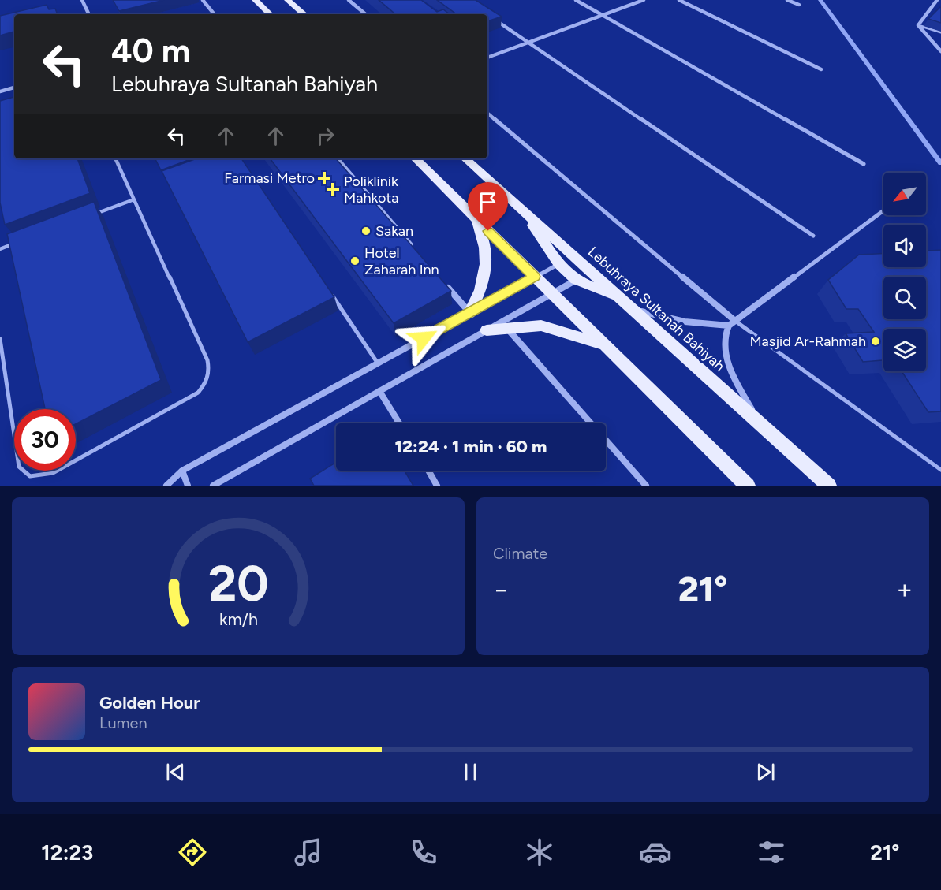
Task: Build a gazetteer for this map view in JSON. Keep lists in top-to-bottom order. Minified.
{"streets":{"main road":["Lebuhraya Sultanah Bahiyah"]},"places":{"health":["Farmasi Metro","Poliklinik Mahkota"],"other":["Sakan","Hotel Zaharah Inn","Masjid Ar-Rahmah"]},"north":"bottom left","page":{"turn":["40 m","Lebuhraya Sultanah Bahiyah"],"limit":"30","trip":"12:24 · 1 min · 60 m","tile":"Climate","heat":["−","21°","+"],"song":["Golden Hour","Lumen"],"tabs":["12:23","21°"],"gauge":["20","km/h"]}}
